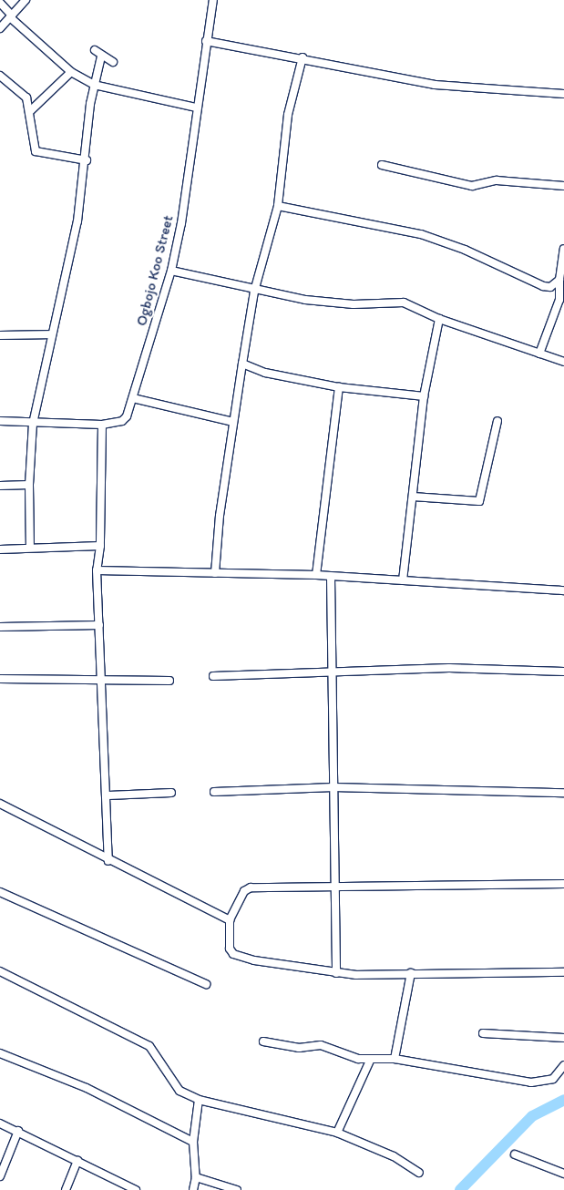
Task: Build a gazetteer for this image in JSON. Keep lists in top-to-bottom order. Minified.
{"streets":{"street":["Ogbojo Koo Street"]}}
